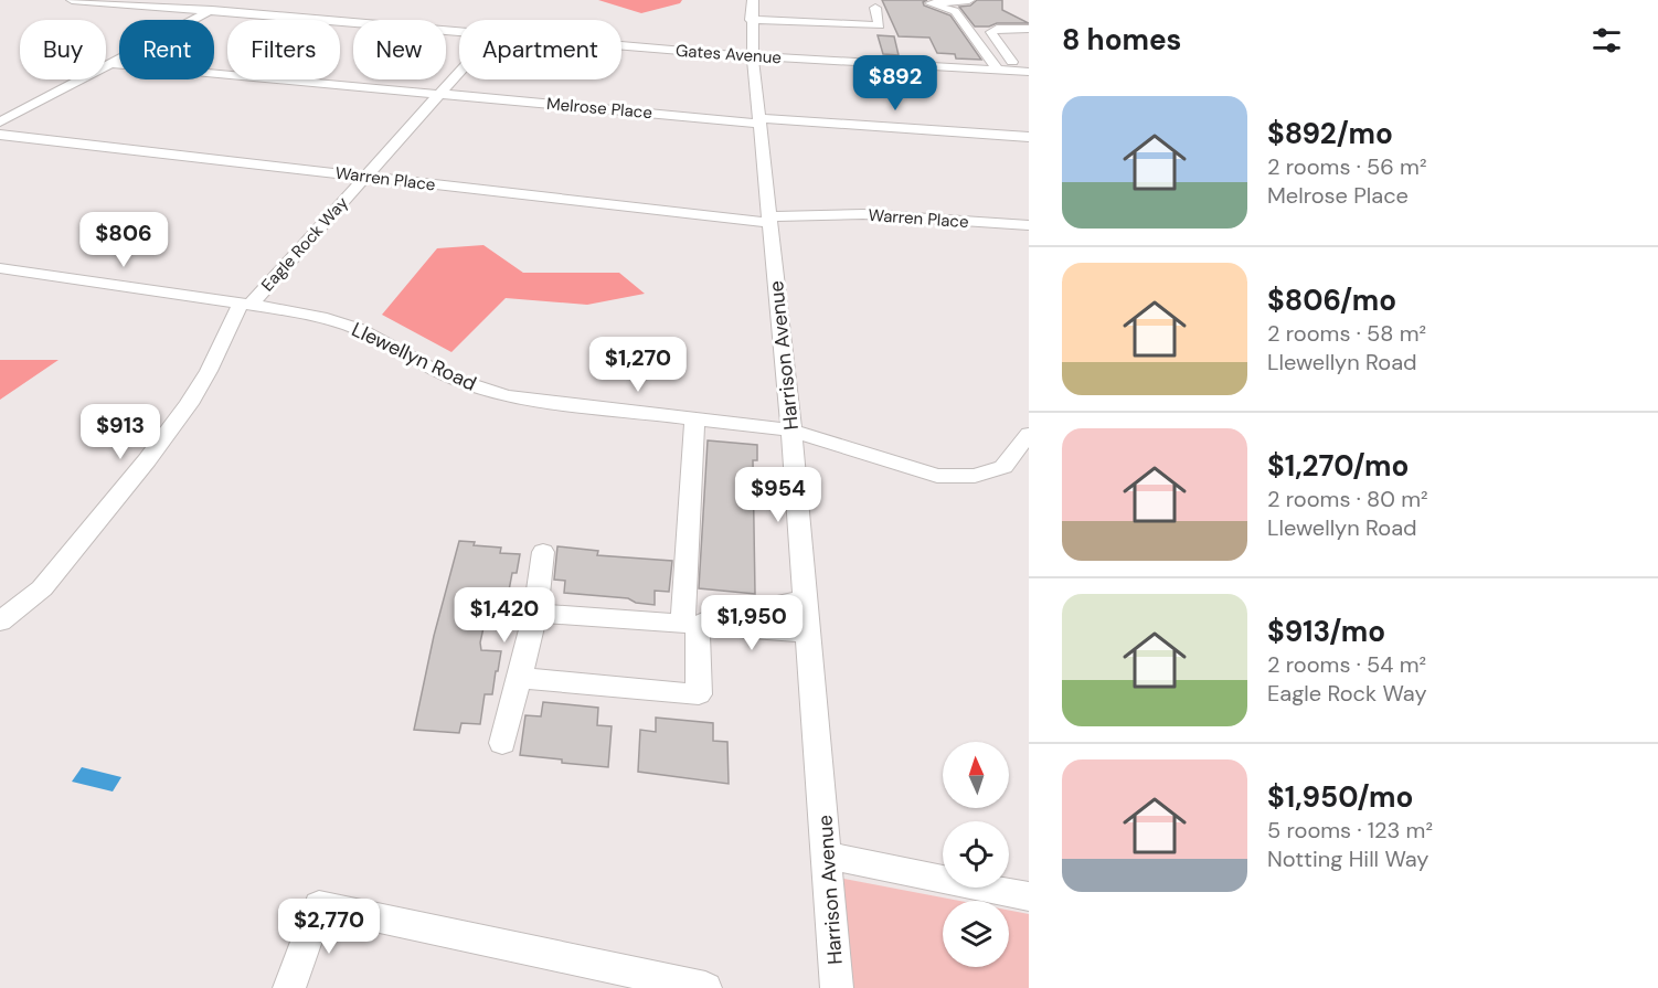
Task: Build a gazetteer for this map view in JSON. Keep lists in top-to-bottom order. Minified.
{"streets":{"street":["Gates Avenue","Melrose Place","Warren Place","Eagle Rock Way","Harrison Avenue","Llewellyn Road"]},"crossings":[["Gates Avenue","Harrison Avenue"],["Melrose Place","Eagle Rock Way"],["Melrose Place","Harrison Avenue"],["Warren Place","Eagle Rock Way"],["Warren Place","Harrison Avenue"],["Eagle Rock Way","Llewellyn Road"],["Harrison Avenue","Llewellyn Road"]],"north":"top","page":{"heading":"8 homes","chip":["Buy","Rent","Filters","New","Apartment"],"price":["$892","$806","$1,270","$913","$954","$1,420","$1,950","$2,770"],"list":[{"name":"$892/mo","note":"2 rooms · 56 m² · Melrose Place"},{"name":"$806/mo","note":"2 rooms · 58 m² · Llewellyn Road"},{"name":"$1,270/mo","note":"2 rooms · 80 m² · Llewellyn Road"},{"name":"$913/mo","note":"2 rooms · 54 m² · Eagle Rock Way"},{"name":"$1,950/mo","note":"5 rooms · 123 m² · Notting Hill Way"}]}}
